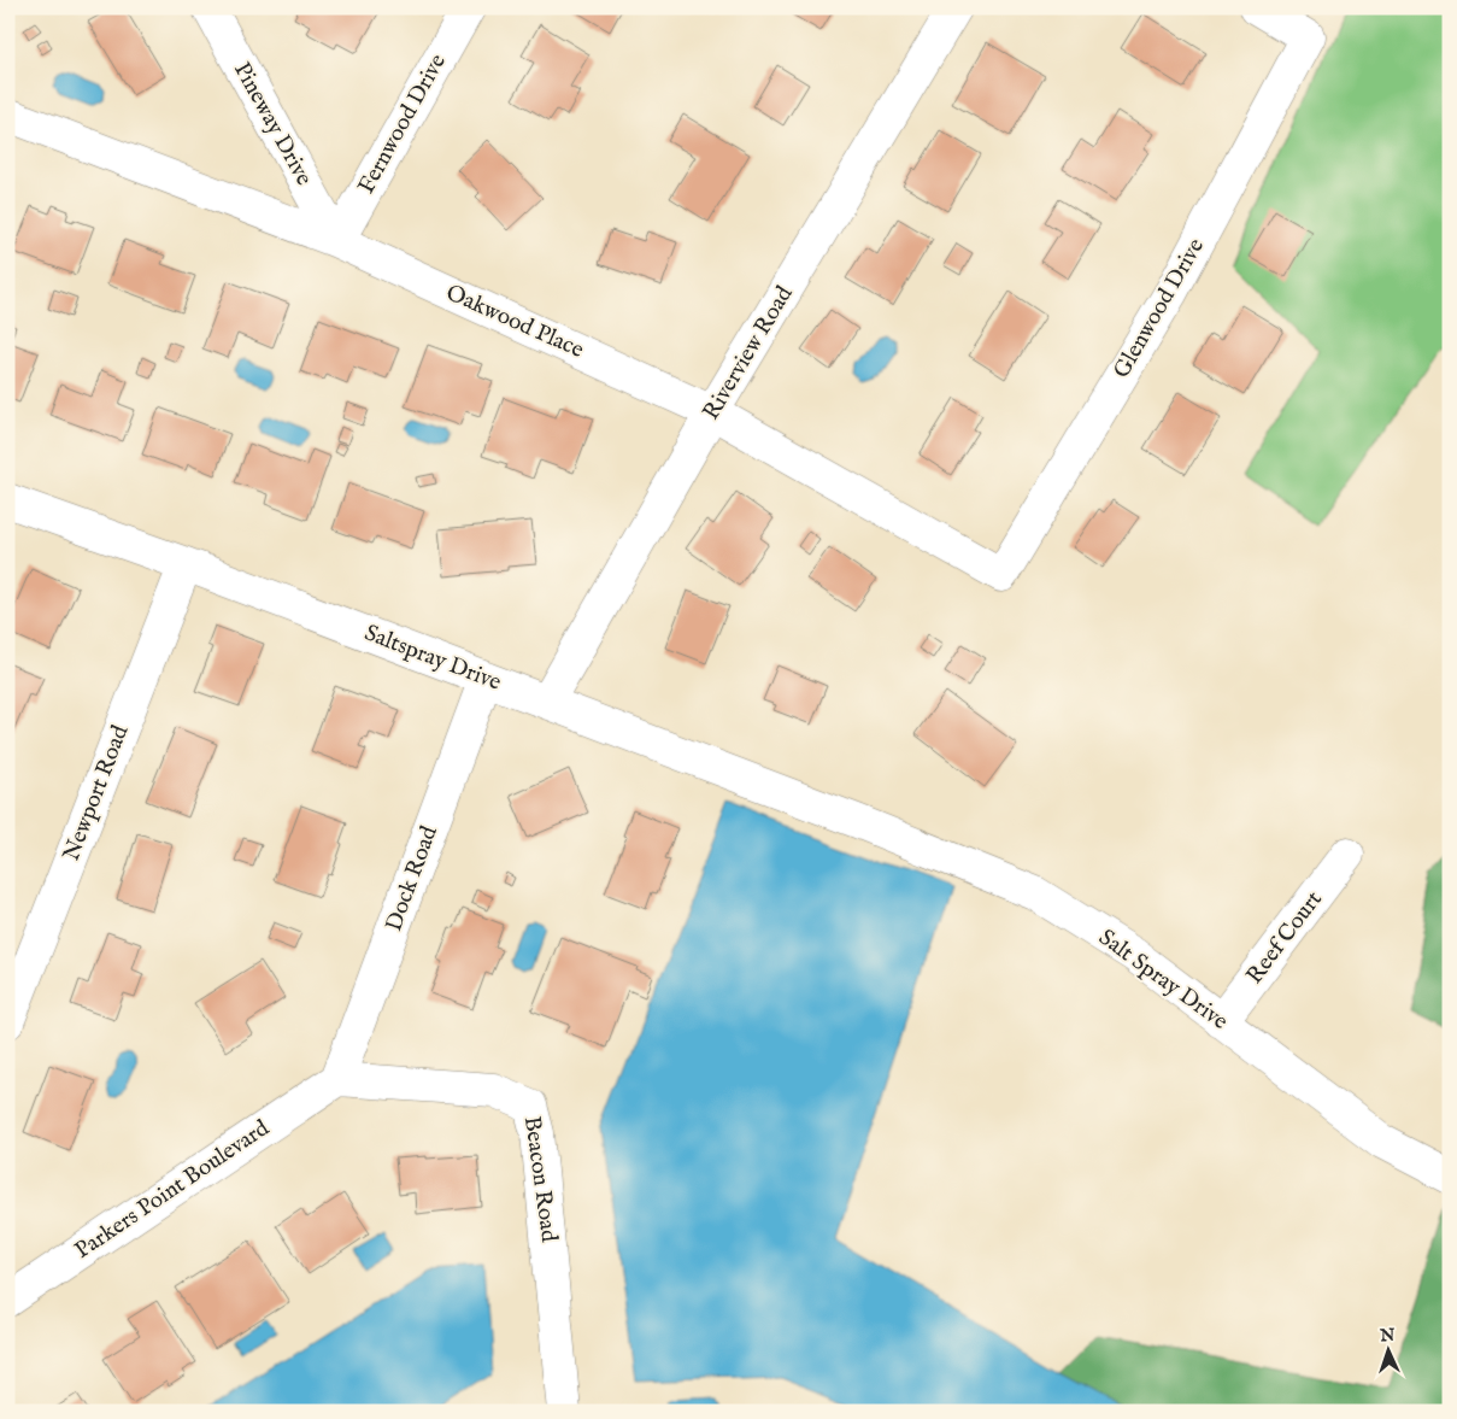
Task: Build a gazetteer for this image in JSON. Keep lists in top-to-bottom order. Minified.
{"streets":{"street":["Pineway Drive","Fernwood Drive","Glenwood Drive","Oakwood Place","Riverview Road","Saltspray Drive","Newport Road","Dock Road","Reef Court","Salt Spray Drive","Beacon Road","Parkers Point Boulevard"]},"crossings":[["Pineway Drive","Fernwood Drive"],["Pineway Drive","Oakwood Place"],["Fernwood Drive","Oakwood Place"],["Glenwood Drive","Oakwood Place"],["Oakwood Place","Riverview Road"],["Riverview Road","Saltspray Drive"],["Saltspray Drive","Newport Road"],["Saltspray Drive","Dock Road"],["Saltspray Drive","Salt Spray Drive"],["Dock Road","Beacon Road"],["Dock Road","Parkers Point Boulevard"],["Reef Court","Salt Spray Drive"],["Beacon Road","Parkers Point Boulevard"]],"north":"top"}
